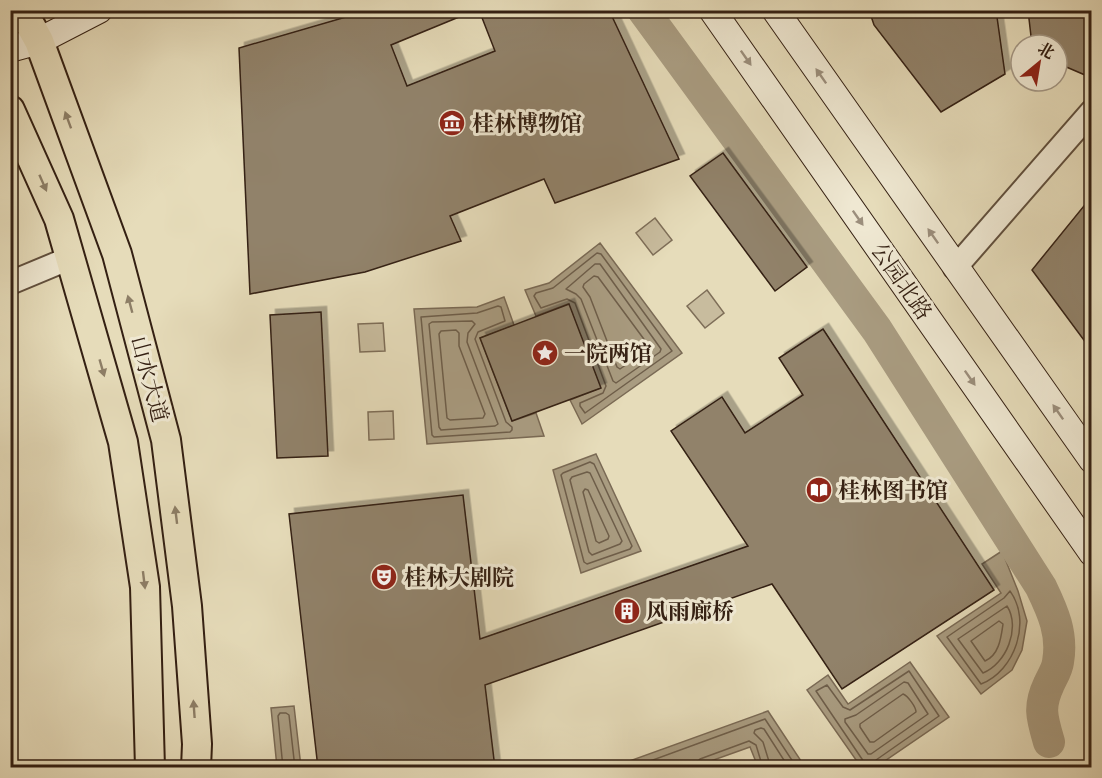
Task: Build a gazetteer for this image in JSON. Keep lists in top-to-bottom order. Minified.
{"streets":{"main road":["公园北路","山水大道"]},"places":{"museum":["桂林博物馆"],"place":["一院两馆"],"library":["桂林图书馆"],"theatre":["桂林大剧院"],"building":["风雨廊桥"]},"north":"top right"}
